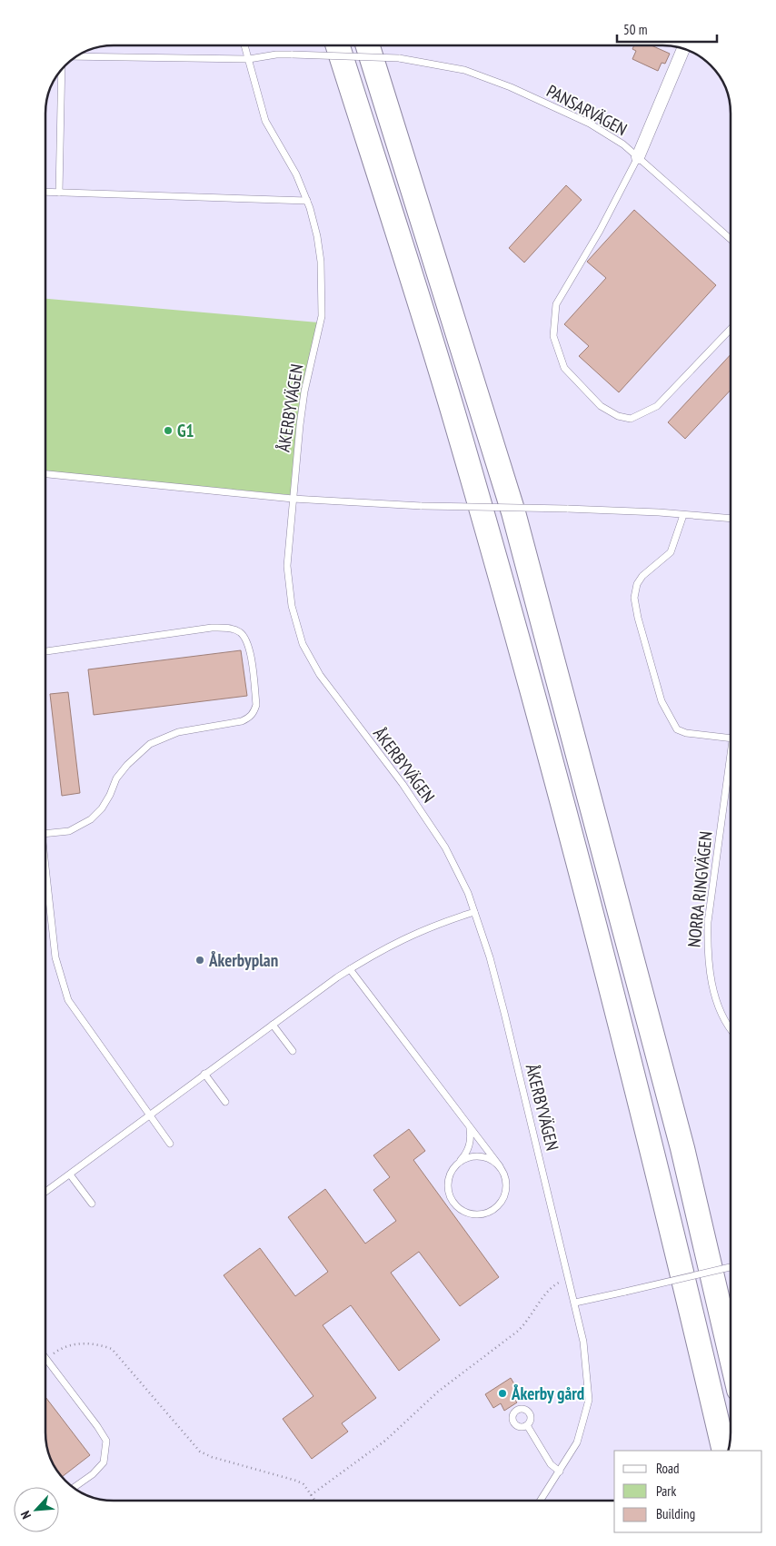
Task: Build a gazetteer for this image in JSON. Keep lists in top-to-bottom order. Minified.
{"streets":{"lane":["PANSARVÄGEN","ÅKERBYVÄGEN","NORRA RINGVÄGEN"]},"crossings":[["PANSARVÄGEN","ÅKERBYVÄGEN"]],"places":["G1","Åkerbyplan","Åkerby gård"],"legend":["Road","Park","Building"],"scale_bar":"50 m","north":"bottom left"}
